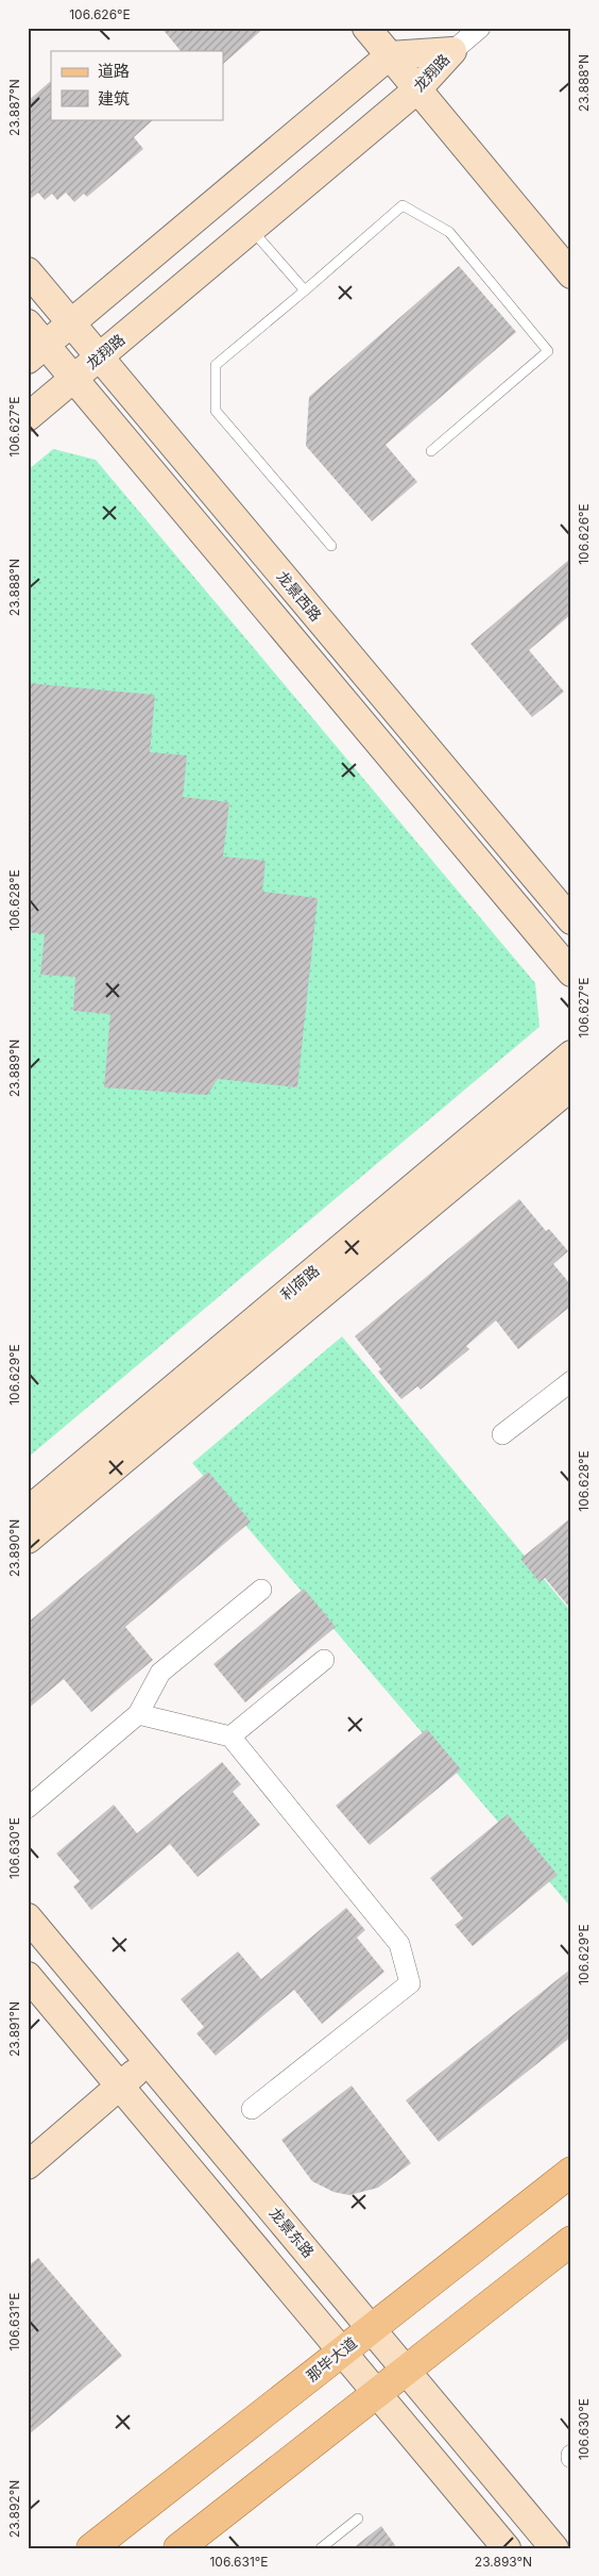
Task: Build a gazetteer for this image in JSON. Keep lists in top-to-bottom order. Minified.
{"streets":{"main road":["龙翔路","龙景西路","利荷路","龙景东路","那毕大道"]},"crossings":[["龙翔路","龙景西路"],["龙景东路","那毕大道"]],"legend":["道路","建筑"],"coordinates":["106.626°E","23.888°N","23.887°N","106.627°E","106.628°E","23.889°N","106.629°E","23.890°N","106.630°E","23.891°N","106.631°E","23.892°N","23.893°N"]}
